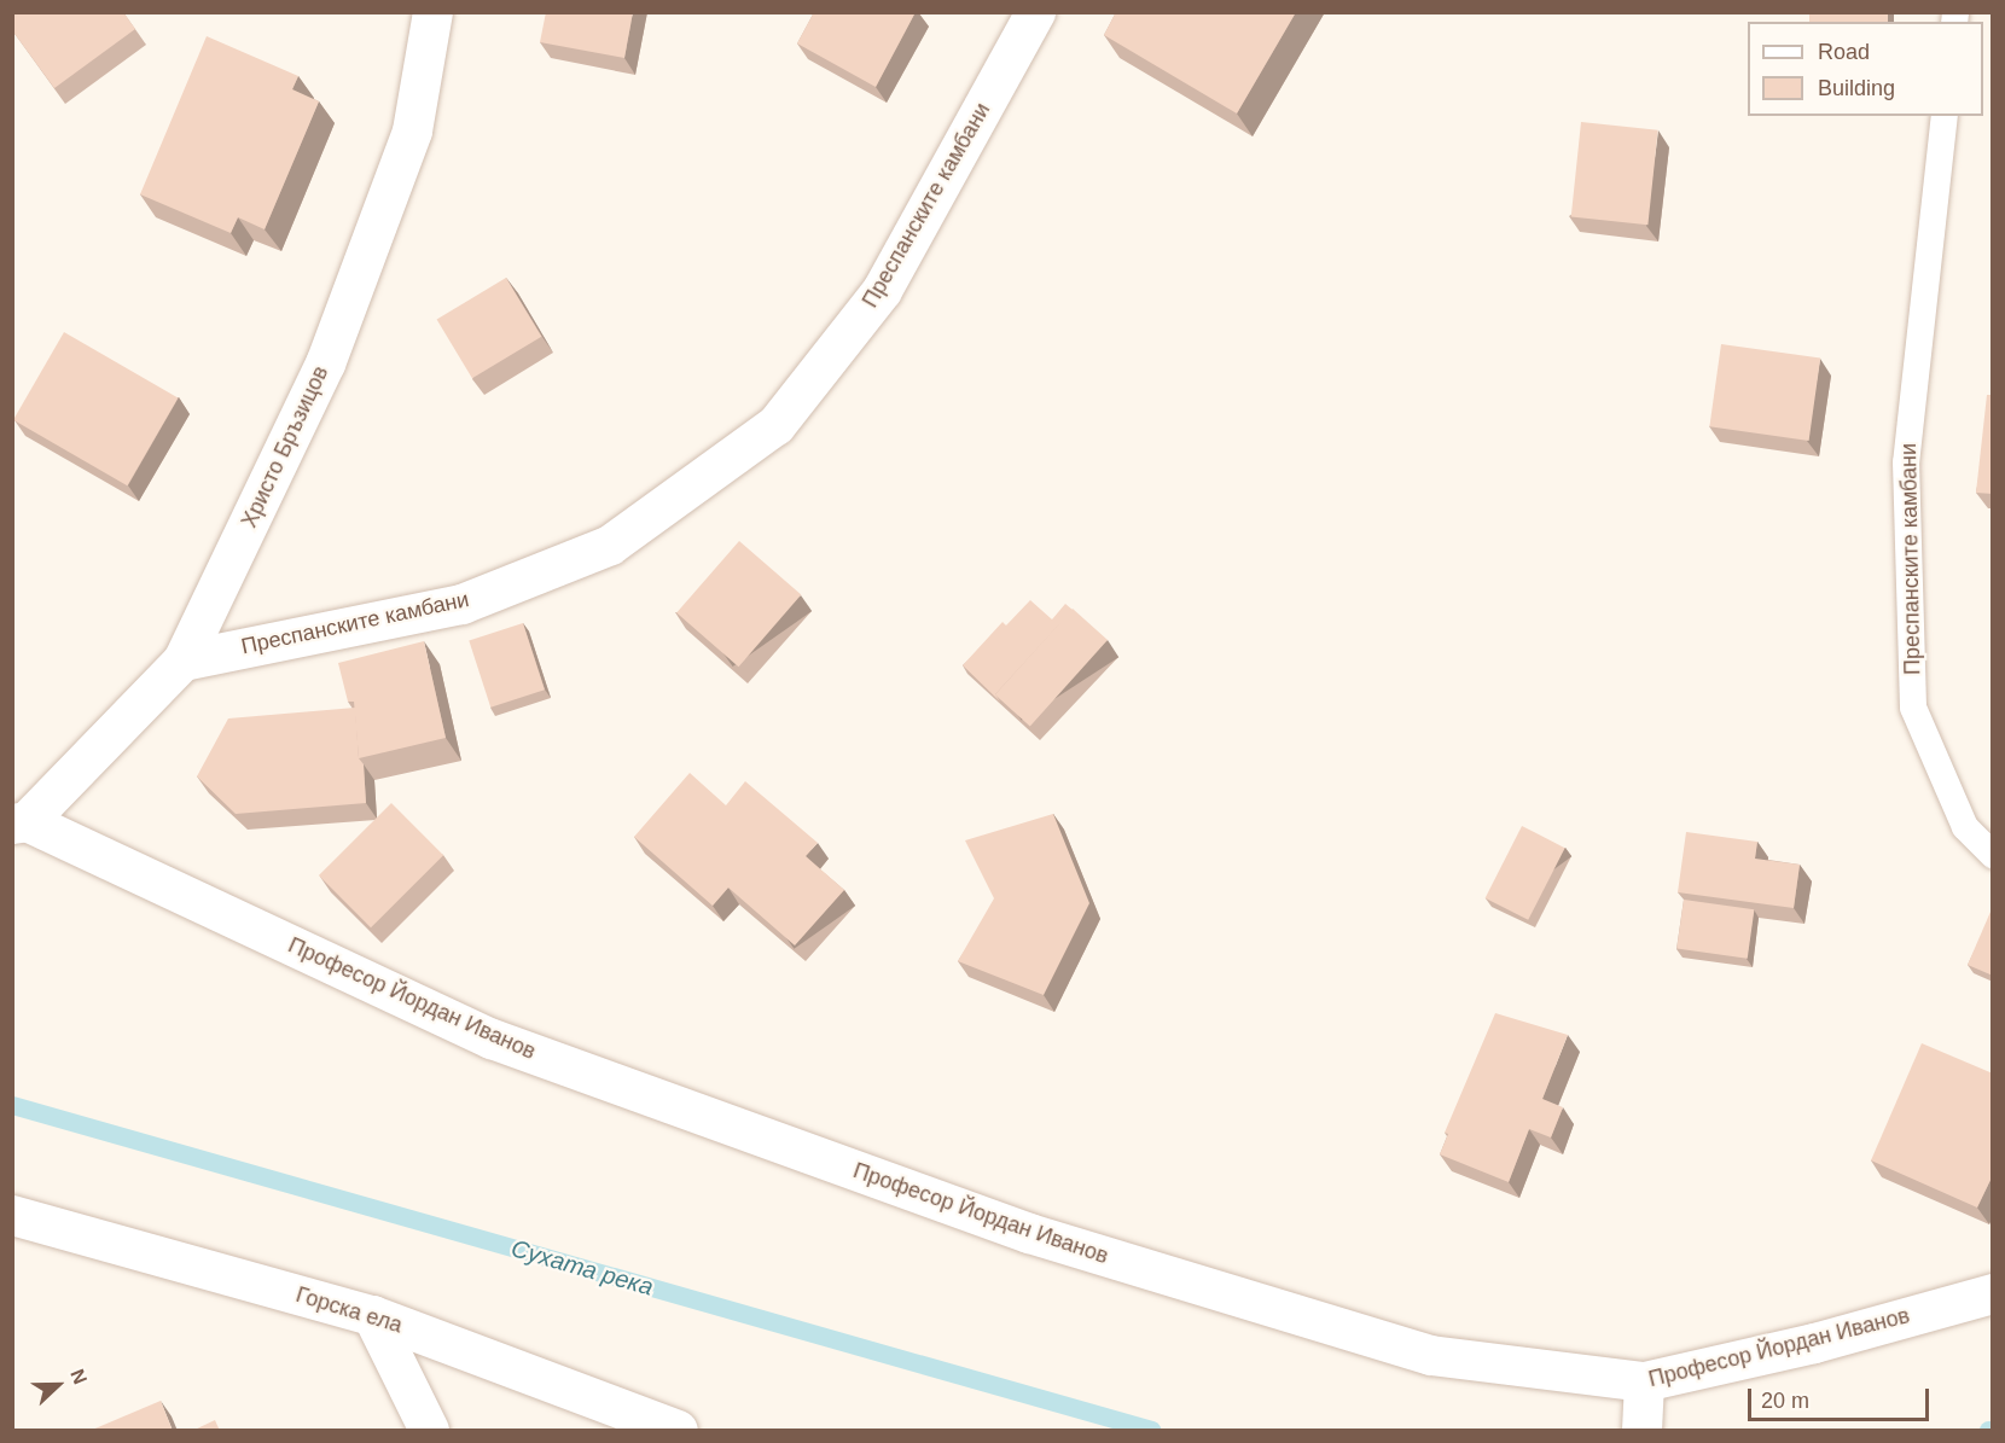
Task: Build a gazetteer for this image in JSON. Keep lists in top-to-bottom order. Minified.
{"streets":{"street":["Преспанските камбани","Христо Бръзицов","Професор Йордан Иванов","Горска ела"]},"crossings":[["Преспанските камбани","Христо Бръзицов"],["Христо Бръзицов","Професор Йордан Иванов"]],"water":["Сухата река"],"legend":["Road","Building"],"scale_bar":"20 m","north":"right"}
